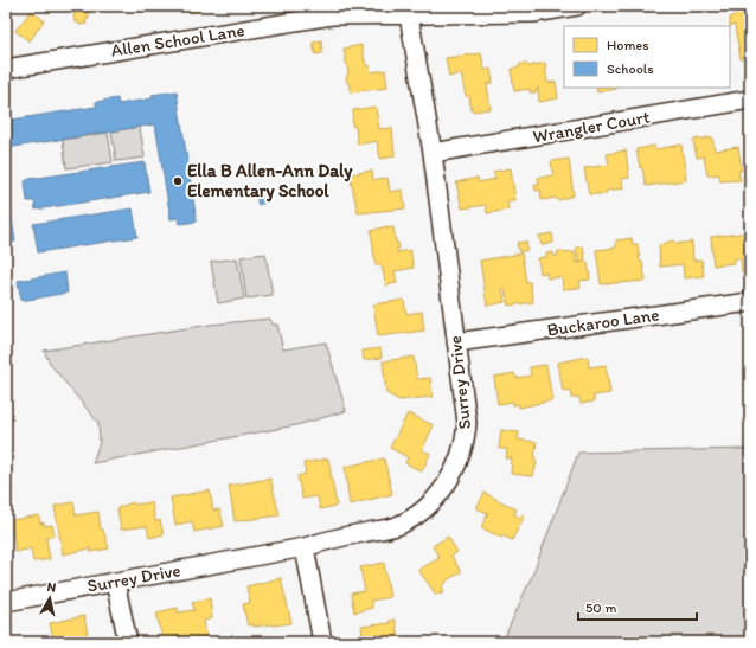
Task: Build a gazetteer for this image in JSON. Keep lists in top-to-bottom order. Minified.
{"streets":{"street":["Allen School Lane","Wrangler Court","Buckaroo Lane","Surrey Drive"]},"crossings":[["Allen School Lane","Surrey Drive"],["Wrangler Court","Surrey Drive"],["Buckaroo Lane","Surrey Drive"]],"places":["Ella B Allen-Ann Daly Elementary School"],"legend":["Homes","Schools"],"scale_bar":"50 m","north":"top"}
